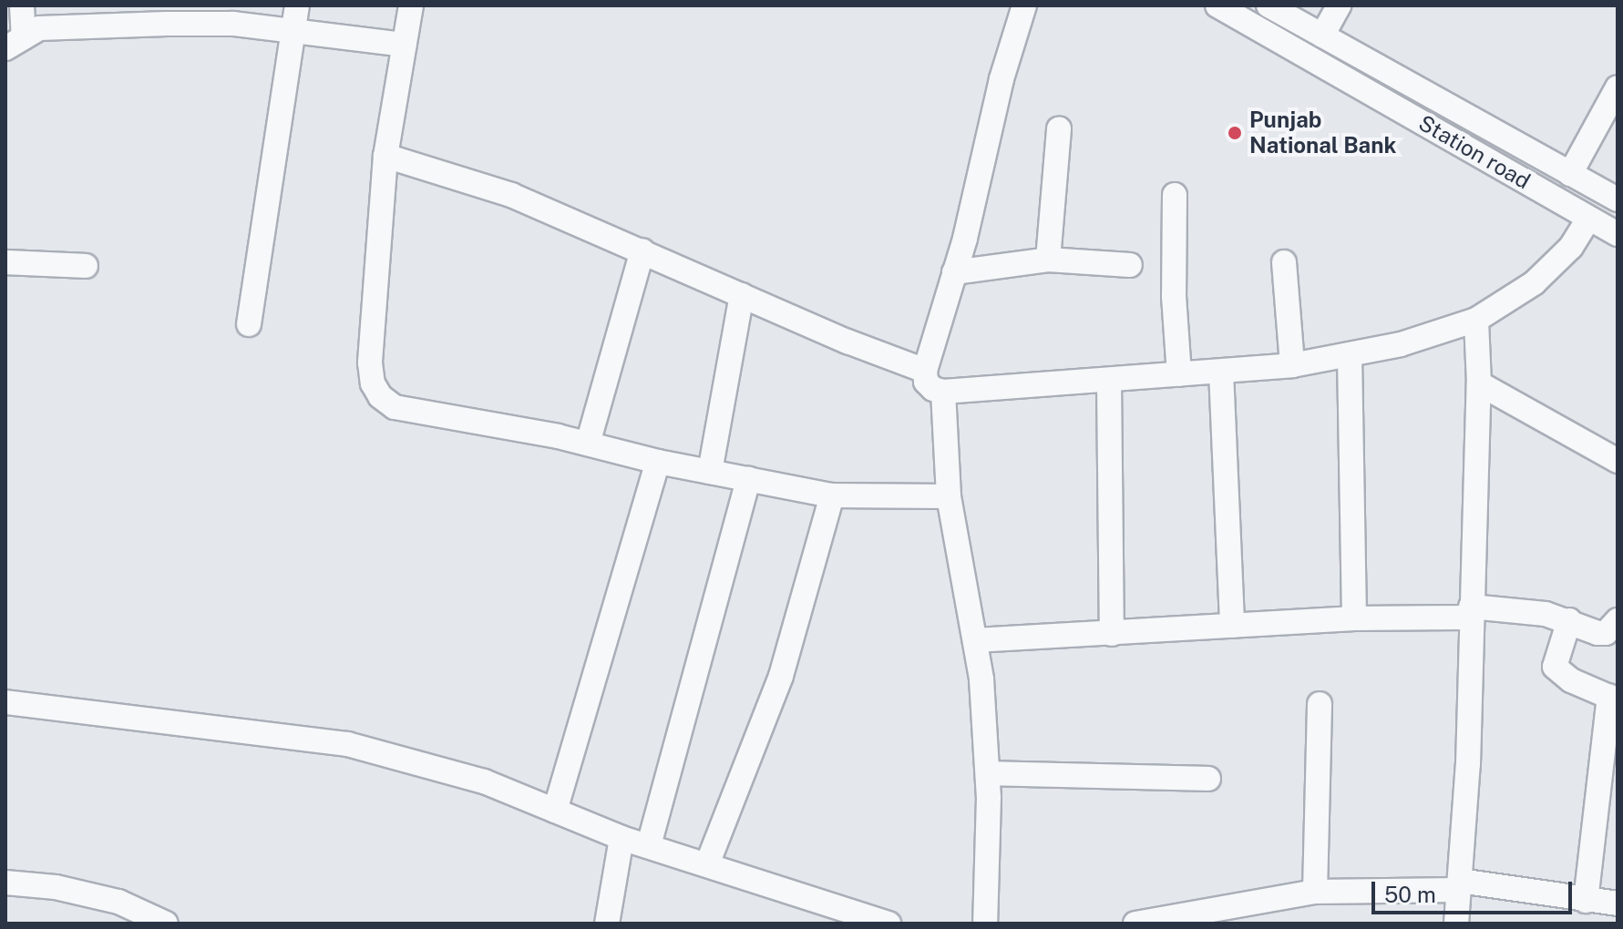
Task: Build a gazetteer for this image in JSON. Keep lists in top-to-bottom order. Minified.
{"streets":{"street":["Station road"]},"places":["Punjab National Bank"],"scale_bar":"50 m"}
